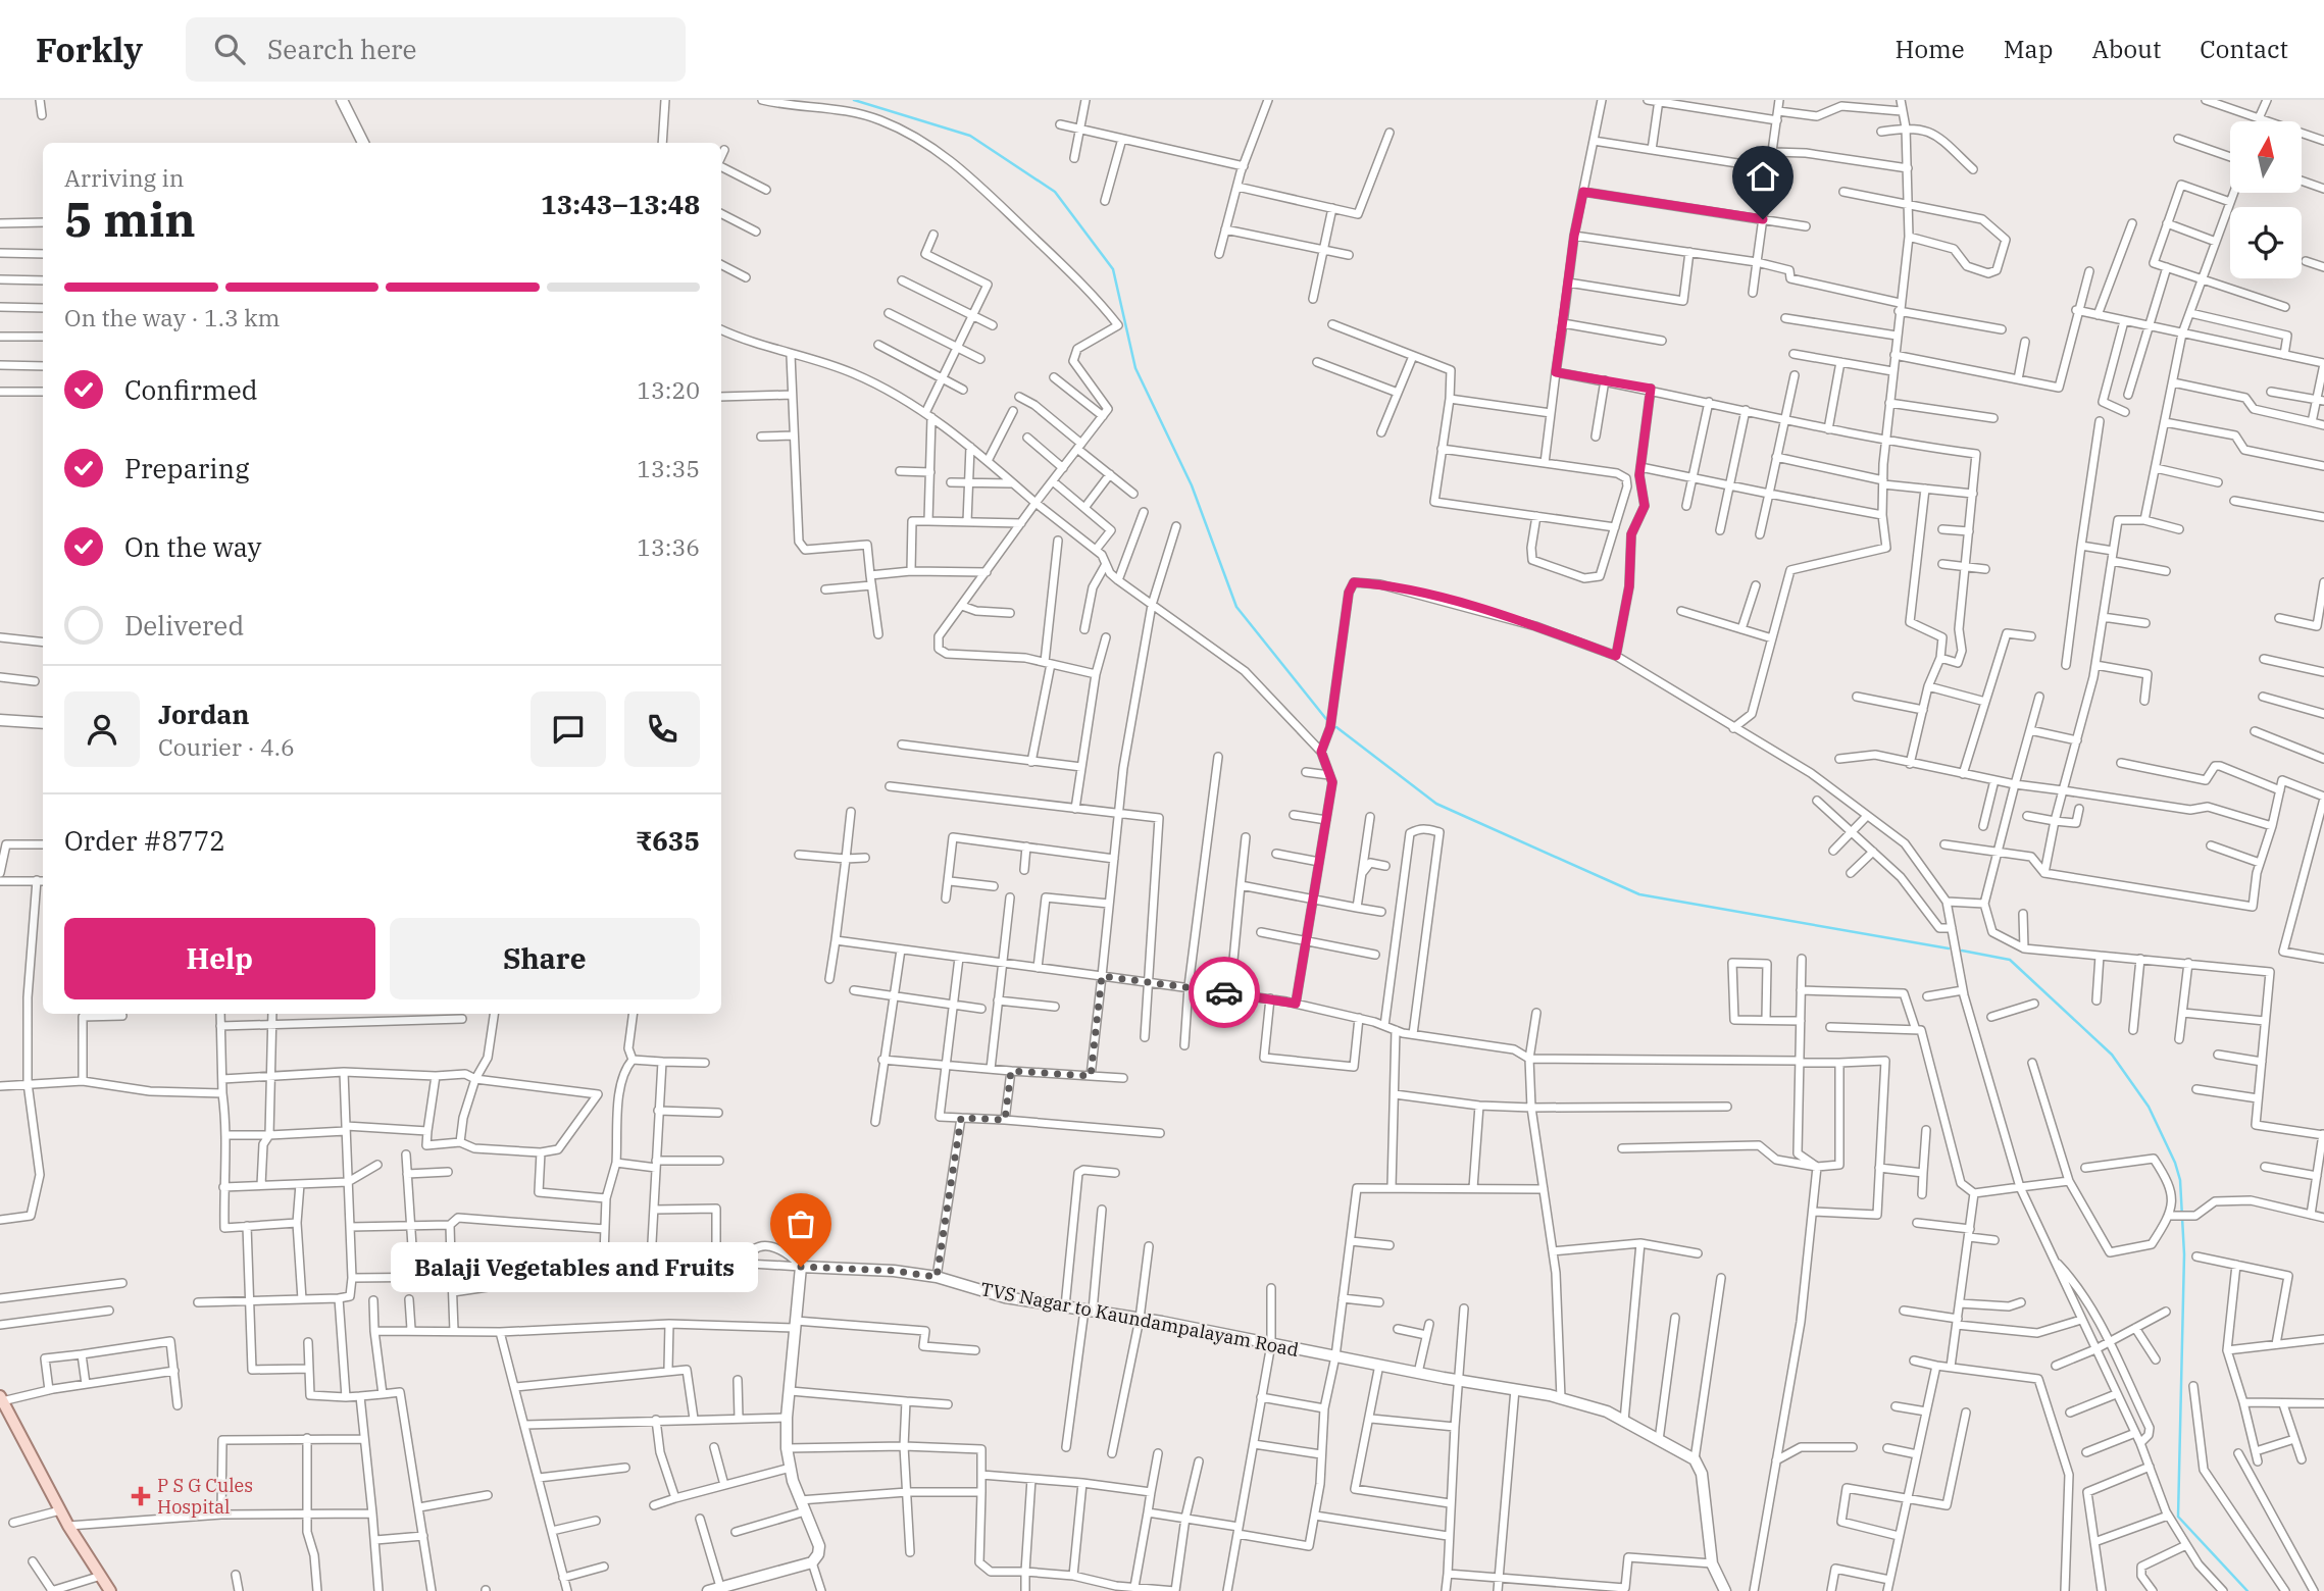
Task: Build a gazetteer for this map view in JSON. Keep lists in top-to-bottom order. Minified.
{"streets":{"street":["TVS Nagar to Kaundampalayam Road"]},"places":{"other":["Balaji Vegetables and Fruits"],"health":["P S G Cules Hospital"]},"north":"top","page":{"header":"Forkly","search":"Search here","nav":["Home","Map","About","Contact"],"heading":["5 min","Arriving in","13:43–13:48"],"panel":["Jordan","Courier · 4.6","Order #8772","₹635"],"bar":"On the way · 1.3 km","list":[["Confirmed","13:20"],["Preparing","13:35"],["On the way","13:36"],"Delivered"],"buttons":["Help","Share"],"bubble":"Balaji Vegetables and Fruits"}}
